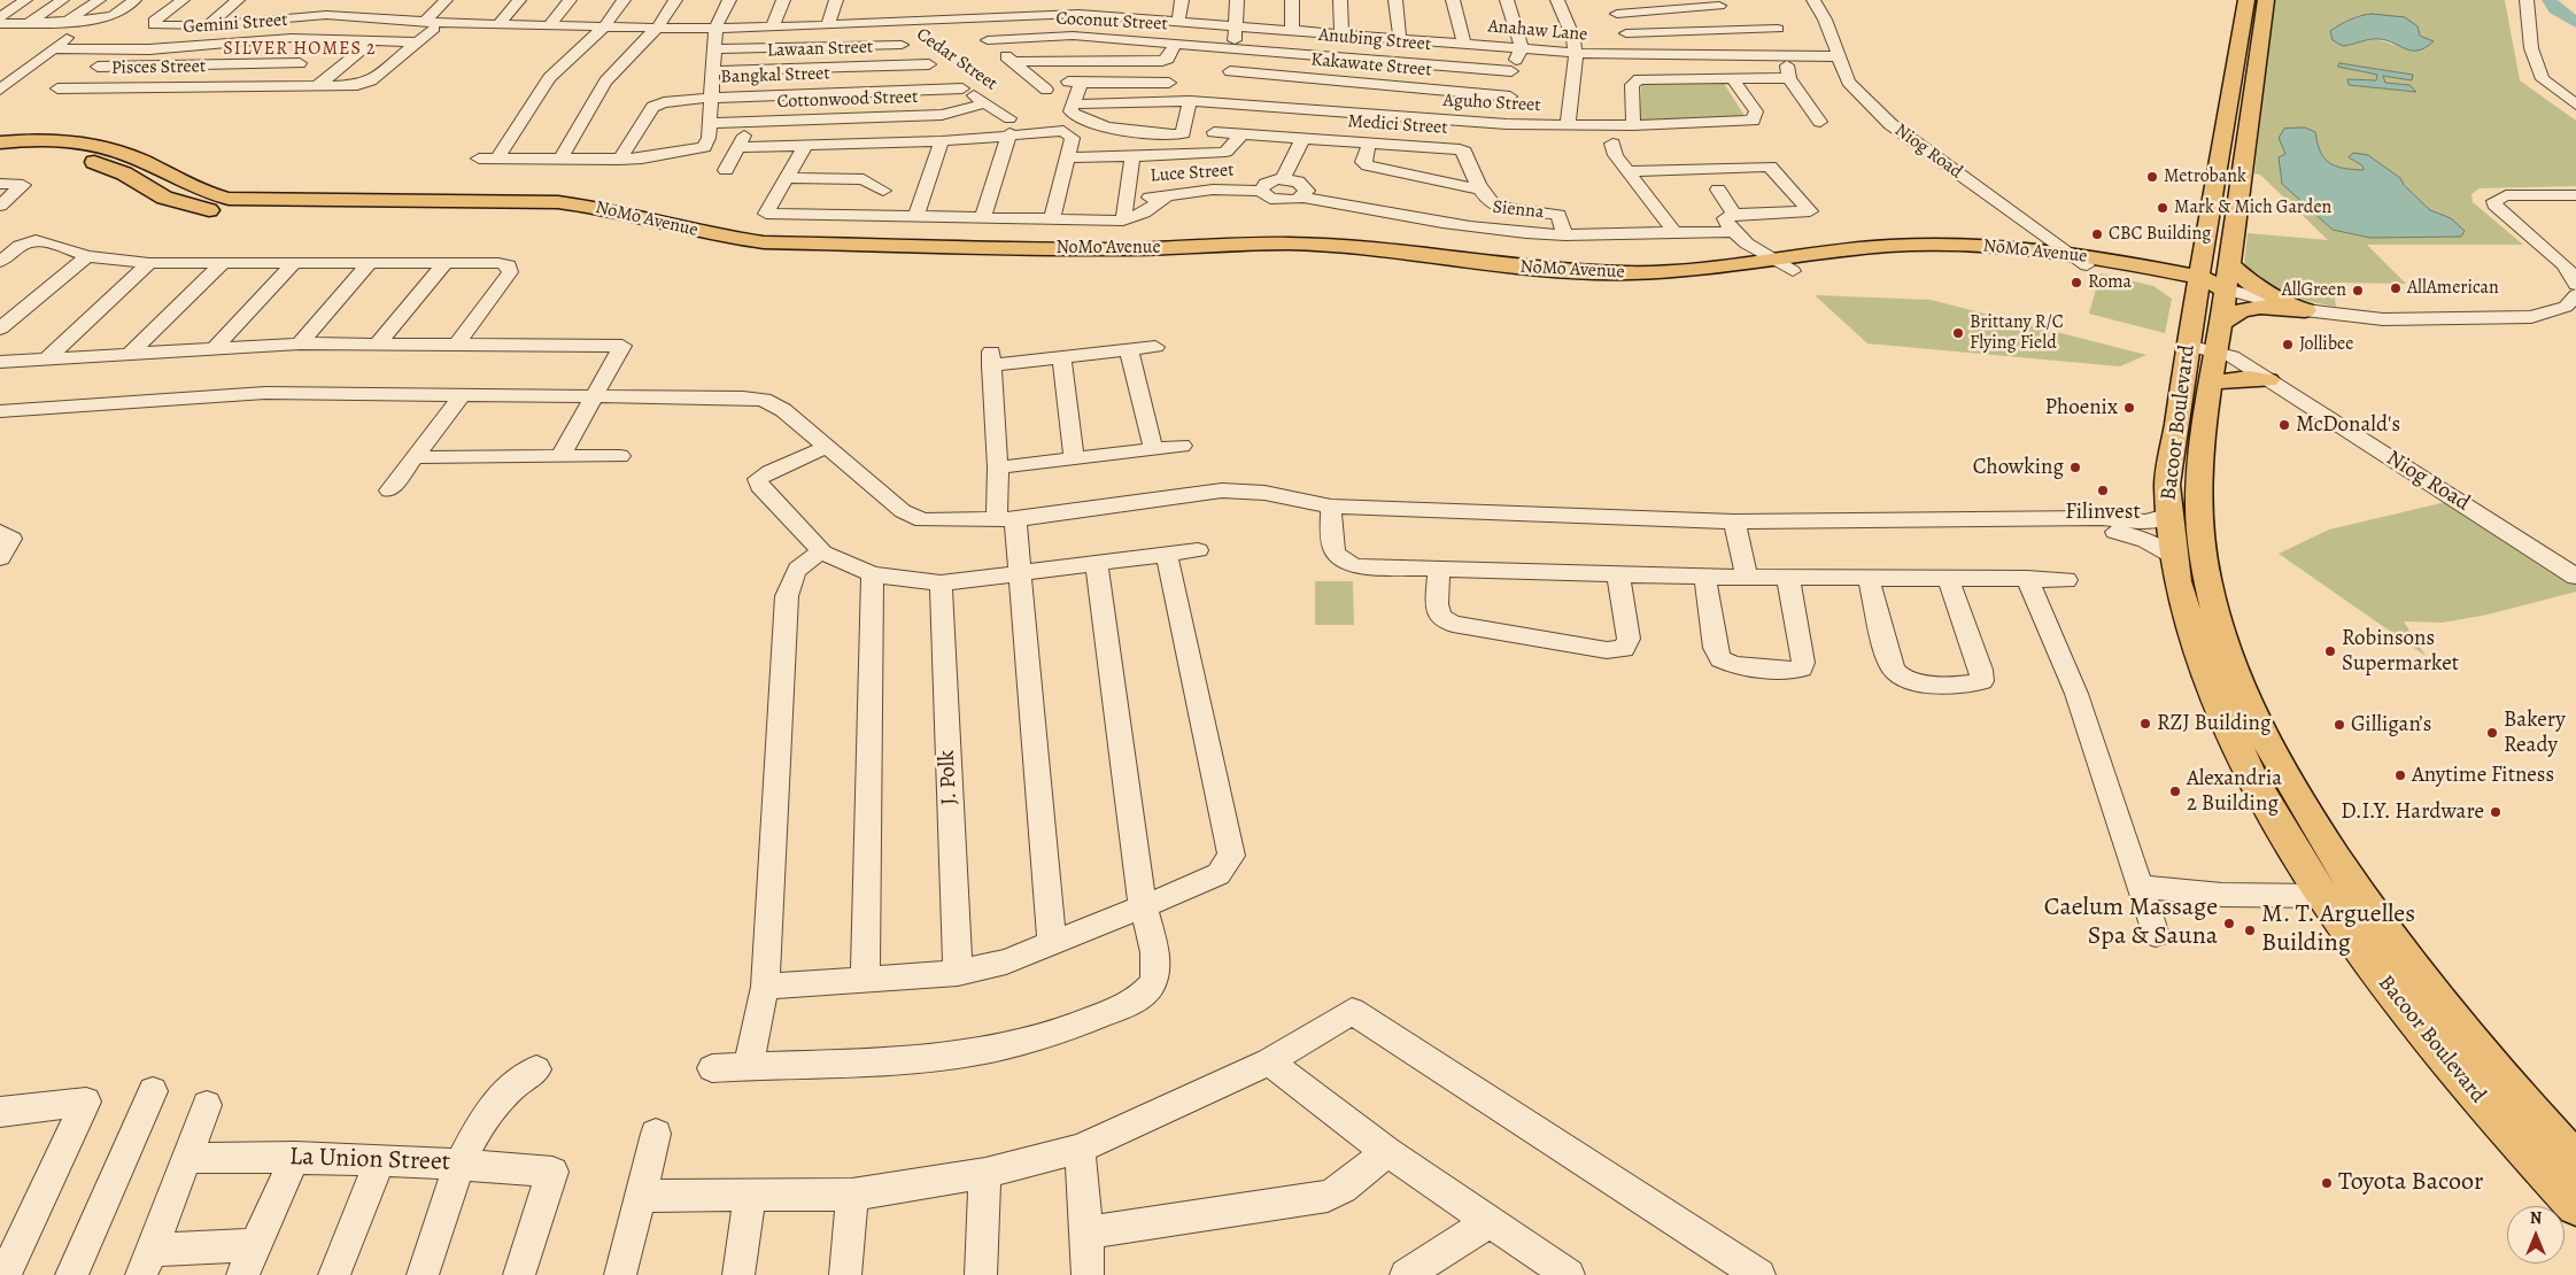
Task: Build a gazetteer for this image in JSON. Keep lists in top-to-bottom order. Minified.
{"streets":{"main road":["NoMo Avenue","Bacoor Boulevard"],"street":["Coconut Street","Gemini Street","Anahaw Lane","Anubing Street","Lawaan Street","Cedar Street","Kakawate Street","Pisces Street","Bangkal Street","Cottonwood Street","Aguho Street","Medici Street","Niog Road","Luce Street","Sienna","J. Polk","La Union Street"]},"crossings":[["Coconut Street","Anahaw Lane"],["Coconut Street","Anubing Street"],["Gemini Street","Pisces Street"],["Anahaw Lane","Niog Road"],["Lawaan Street","Cedar Street"],["Cedar Street","Bangkal Street"],["Cedar Street","Cottonwood Street"],["Kakawate Street","Aguho Street"],["Medici Street","Sienna"],["Niog Road","NoMo Avenue"],["NoMo Avenue","Bacoor Boulevard"]],"districts":["SILVER HOMES 2"],"places":["Metrobank","Mark & Mich Garden","CBC Building","Roma","AllAmerican","AllGreen","Brittany R/C Flying Field","Jollibee","Phoenix","McDonald's","Chowking","Filinvest","Robinsons Supermarket","RZJ Building","Gilligan’s","Bakery Ready","Anytime Fitness","Alexandria 2 Building","D.I.Y. Hardware","Caelum Massage Spa & Sauna","M. T. Arguelles Building","Toyota Bacoor"],"north":"top"}
